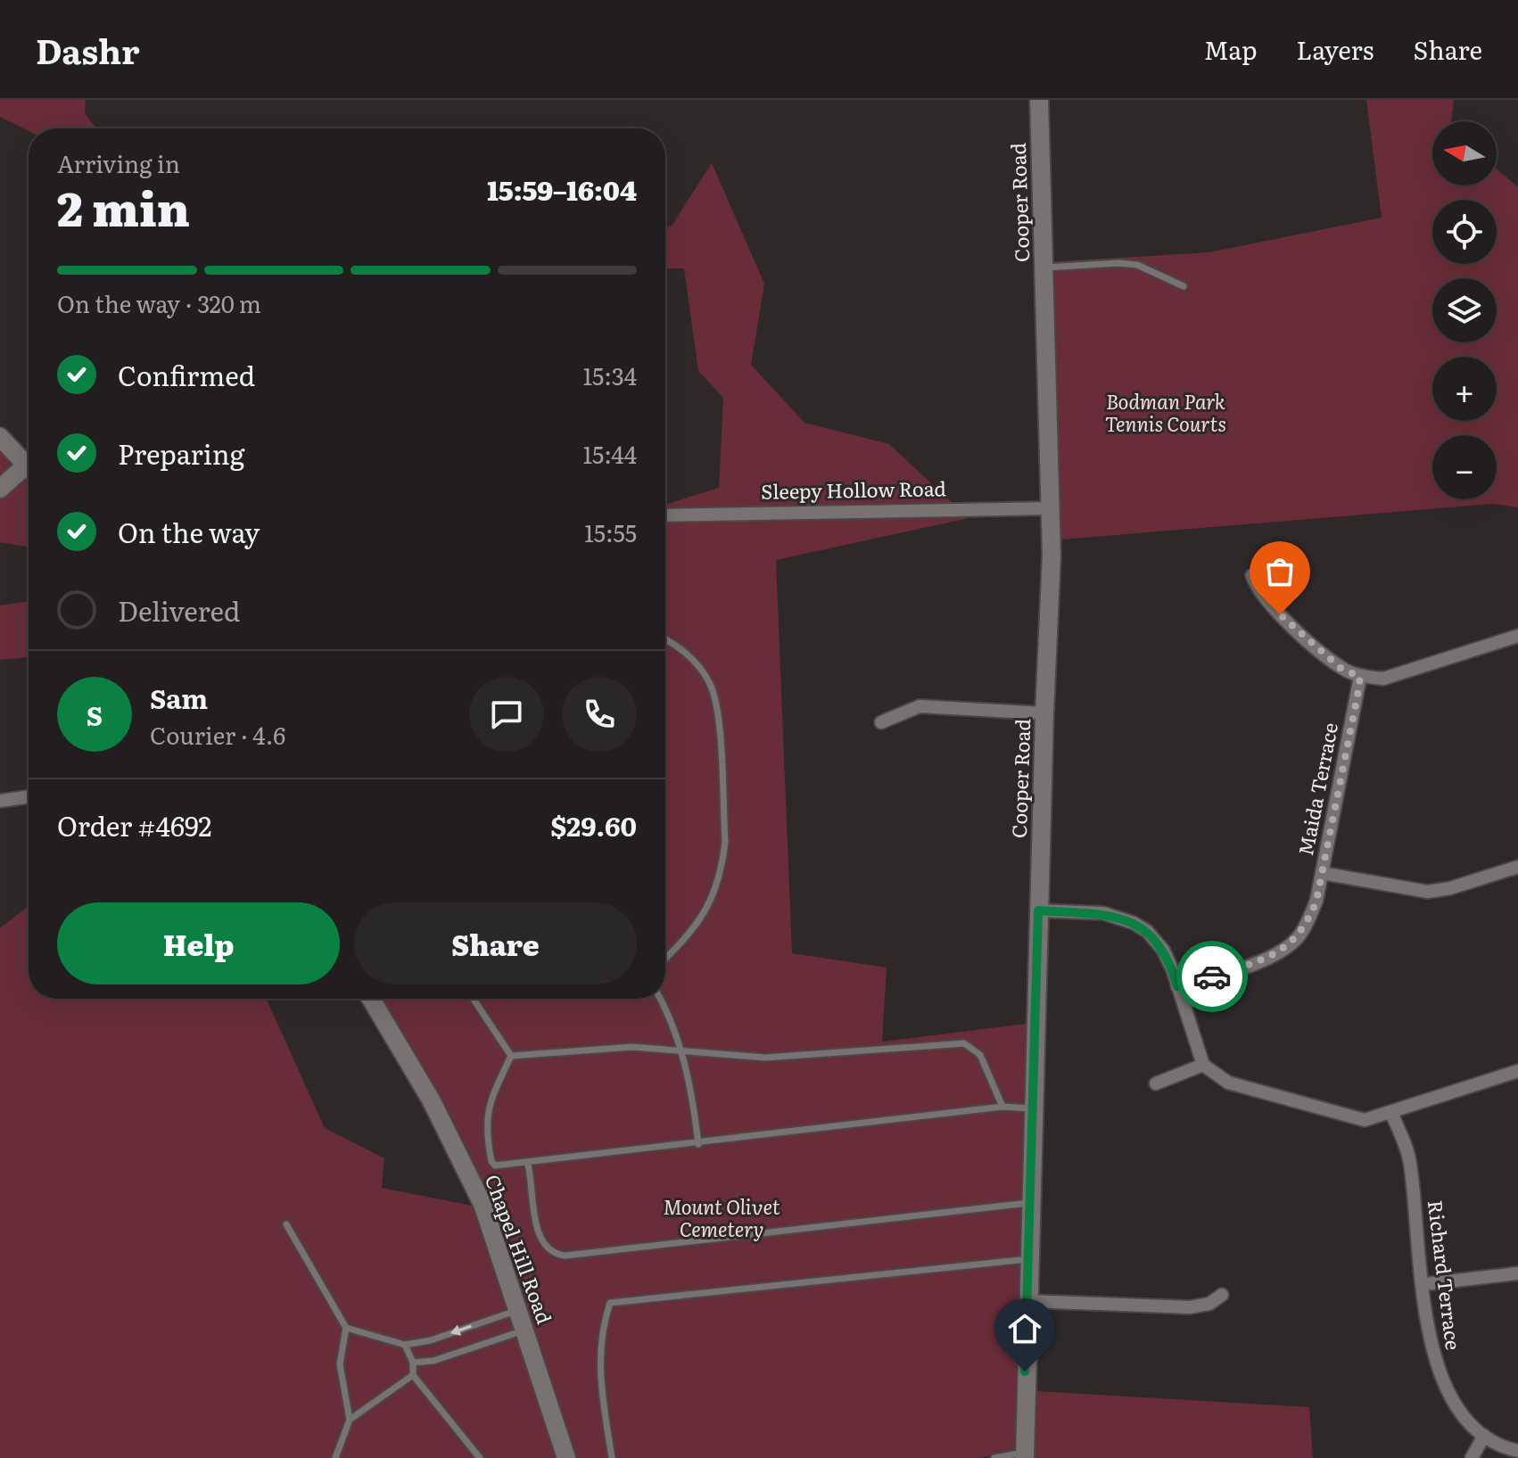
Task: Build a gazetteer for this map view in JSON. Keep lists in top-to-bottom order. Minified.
{"streets":{"street":["Cooper Road","Sleepy Hollow Road","Maida Terrace","Chapel Hill Road","Richard Terrace"]},"crossings":[["Cooper Road","Sleepy Hollow Road"]],"parks":["Bodman Park Tennis Courts","Mount Olivet Cemetery"],"north":"left","page":{"header":"Dashr","nav":["Map","Layers","Share"],"map_buttons":["+","−"],"heading":["2 min","Arriving in","15:59–16:04"],"panel":["Sam","Courier · 4.6","Order #4692","$29.60"],"bar":"On the way · 320 m","list":[["Confirmed","15:34"],["Preparing","15:44"],["On the way","15:55"],"Delivered"],"round":"S","buttons":["Help","Share"]}}
